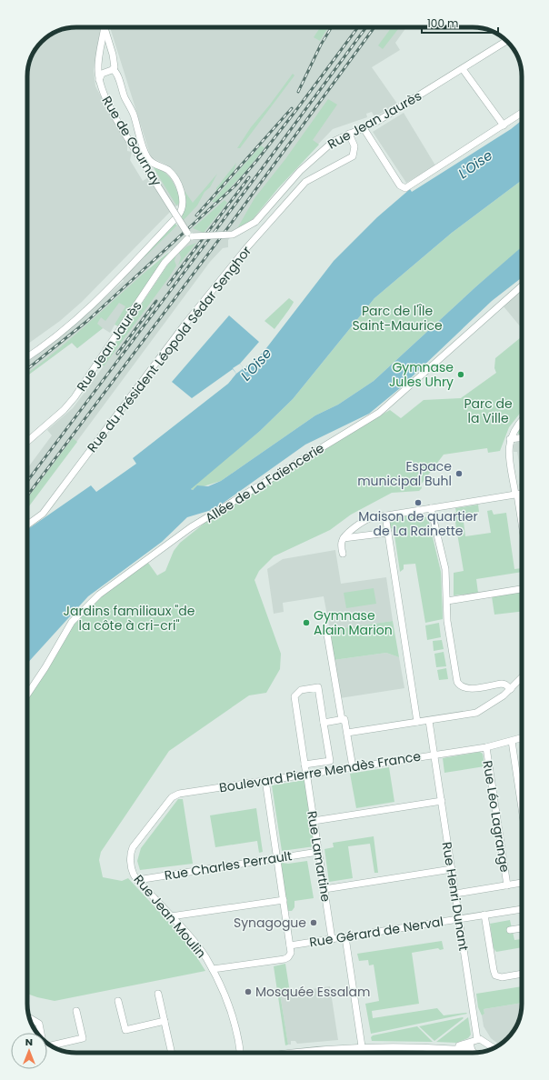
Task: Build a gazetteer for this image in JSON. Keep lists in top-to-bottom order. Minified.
{"streets":{"street":["Rue Jean Jaurès","Rue de Gournay","Rue du Président Léopold Sédar Senghor","Allée de La Faïencerie","Boulevard Pierre Mendès France","Rue Léo Lagrange","Rue Lamartine","Rue Charles Perrault","Rue Henri Dunant","Rue Jean Moulin","Rue Gérard de Nerval"]},"crossings":[["Rue Jean Jaurès","Rue de Gournay"],["Rue Jean Jaurès","Rue du Président Léopold Sédar Senghor"],["Boulevard Pierre Mendès France","Rue Léo Lagrange"],["Boulevard Pierre Mendès France","Rue Lamartine"],["Boulevard Pierre Mendès France","Rue Henri Dunant"],["Boulevard Pierre Mendès France","Rue Jean Moulin"],["Rue Lamartine","Rue Charles Perrault"],["Rue Lamartine","Rue Gérard de Nerval"],["Rue Charles Perrault","Rue Jean Moulin"],["Rue Henri Dunant","Rue Gérard de Nerval"]],"water":["L'Oise"],"parks":["Parc de l'Île Saint-Maurice","Parc de la Ville","Jardins familiaux \"de la côte à cri-cri\""],"places":["Gymnase Jules Uhry","Espace municipal Buhl","Maison de quartier de La Rainette","Gymnase Alain Marion","Synagogue","Mosquée Essalam"],"scale_bar":"100 m","north":"top"}
